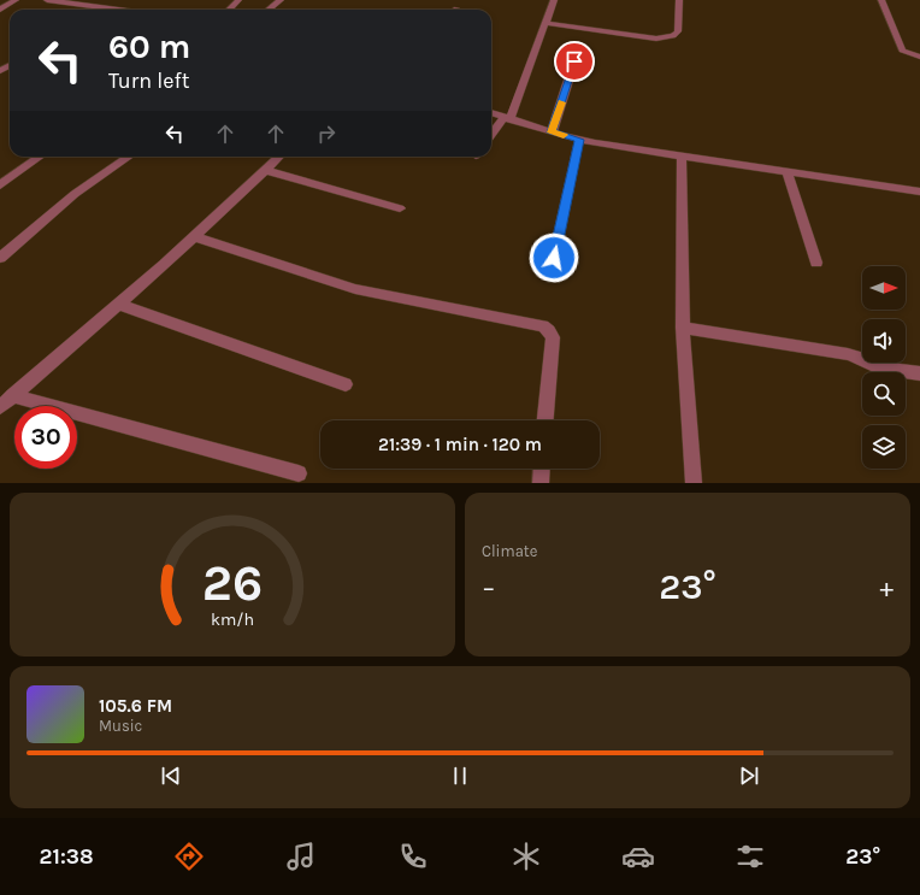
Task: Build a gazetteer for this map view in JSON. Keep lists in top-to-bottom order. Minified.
{"north":"right","page":{"turn":["60 m","Turn left"],"limit":"30","trip":"21:39 · 1 min · 120 m","tile":"Climate","heat":["−","23°","+"],"song":["105.6 FM","Music"],"tabs":["21:38","23°"],"gauge":["26","km/h"]}}
